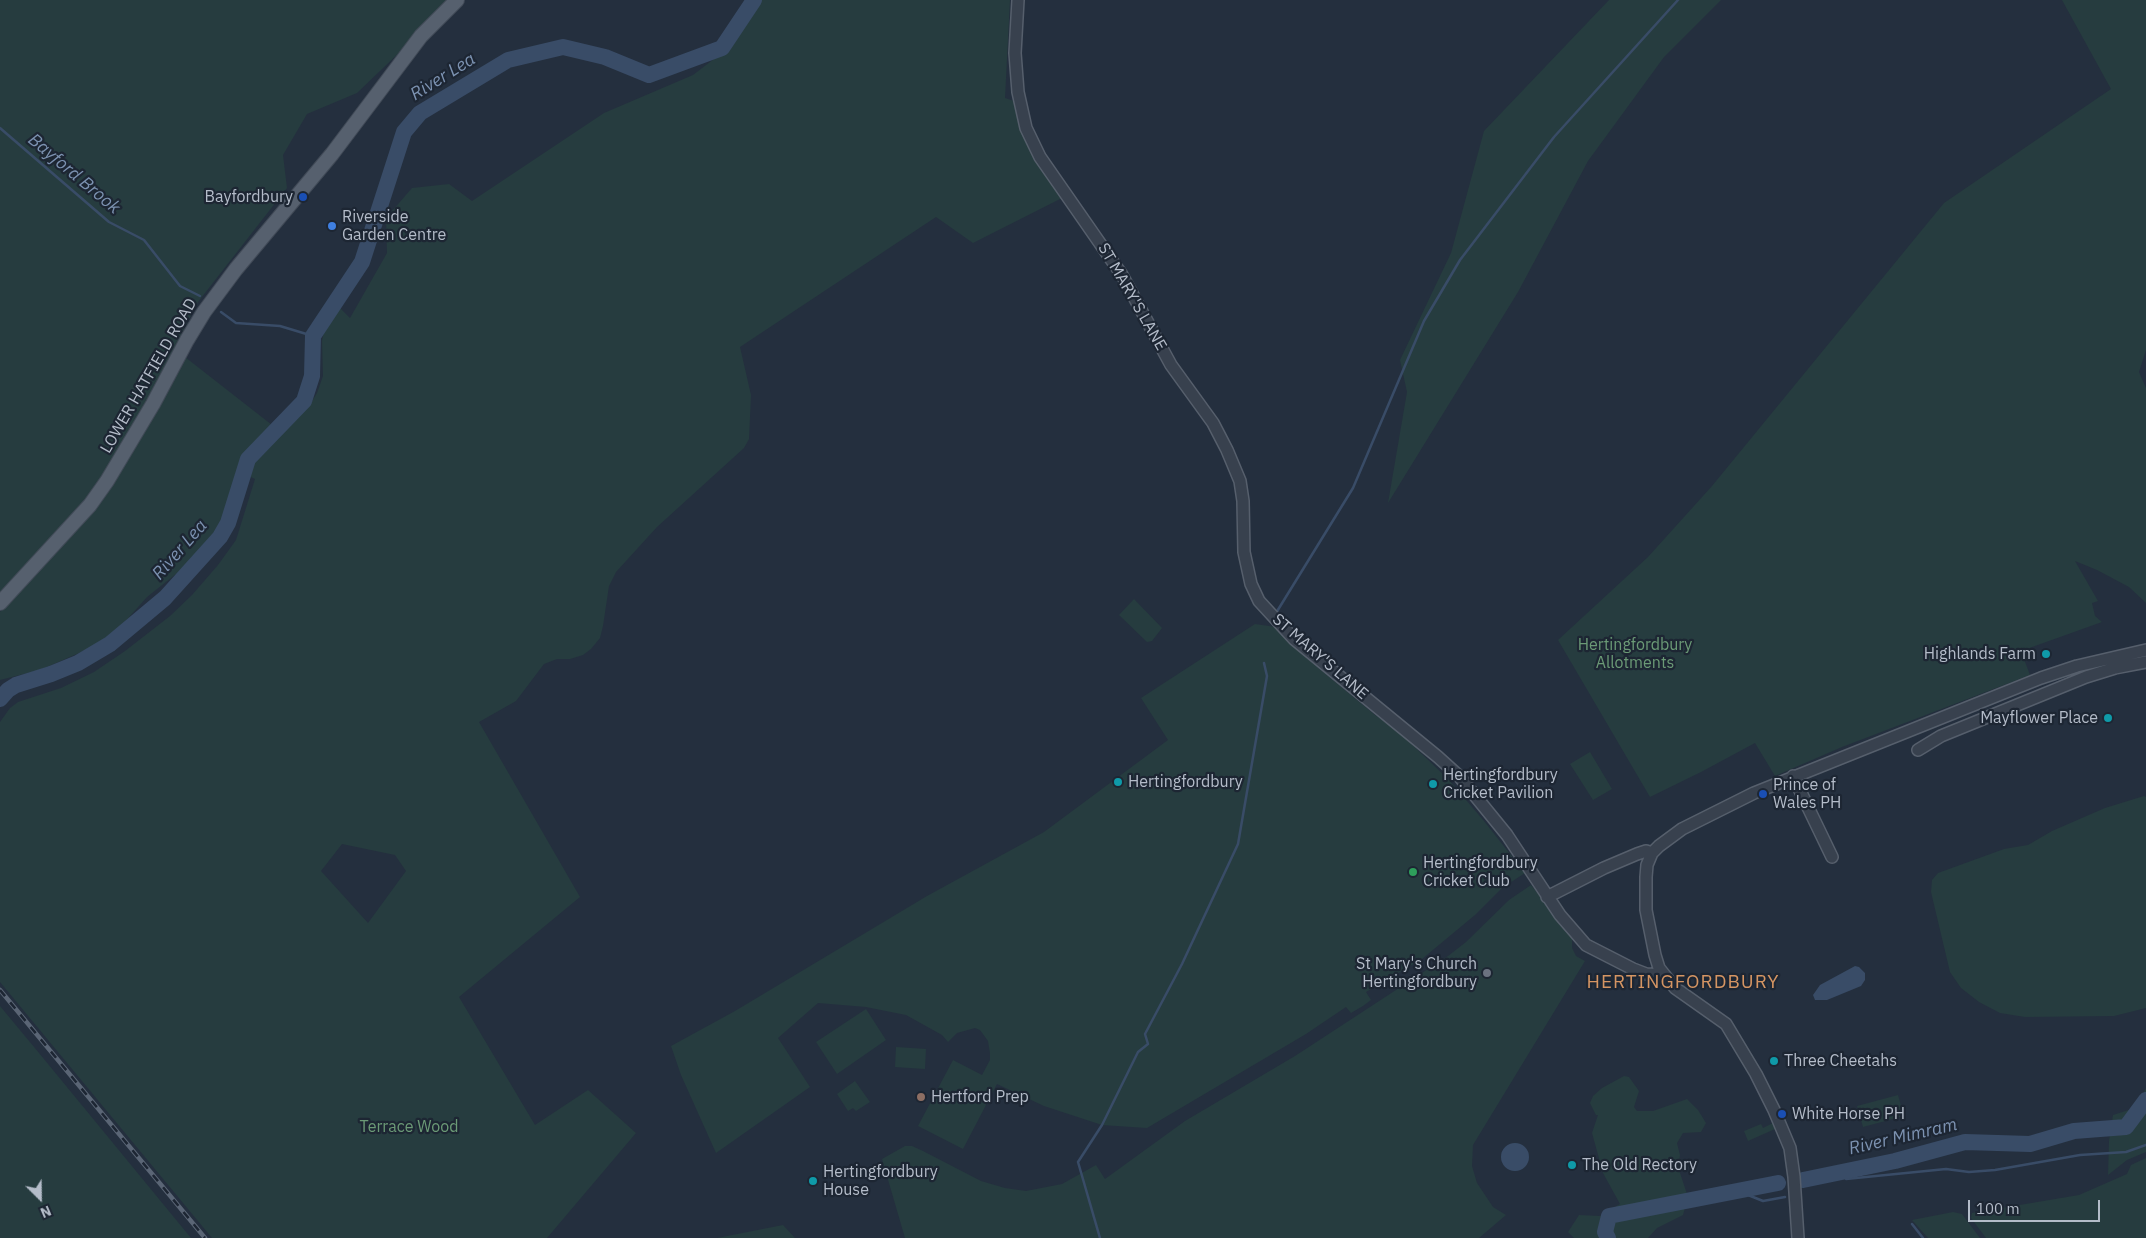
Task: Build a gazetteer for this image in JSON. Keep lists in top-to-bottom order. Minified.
{"streets":{"main road":["LOWER HATFIELD ROAD"],"street":["ST MARY'S LANE"]},"districts":["HERTINGFORDBURY"],"water":["River Lea","Bayford Brook","River Mimram"],"parks":["Hertingfordbury Allotments","Terrace Wood"],"places":["Bayfordbury","Riverside Garden Centre","Highlands Farm","Mayflower Place","Hertingfordbury","Hertingfordbury Cricket Pavilion","Prince of Wales PH","Hertingfordbury Cricket Club","St Mary's Church Hertingfordbury","Three Cheetahs","Hertford Prep","White Horse PH","The Old Rectory","Hertingfordbury House"],"scale_bar":"100 m","north":"bottom right"}
